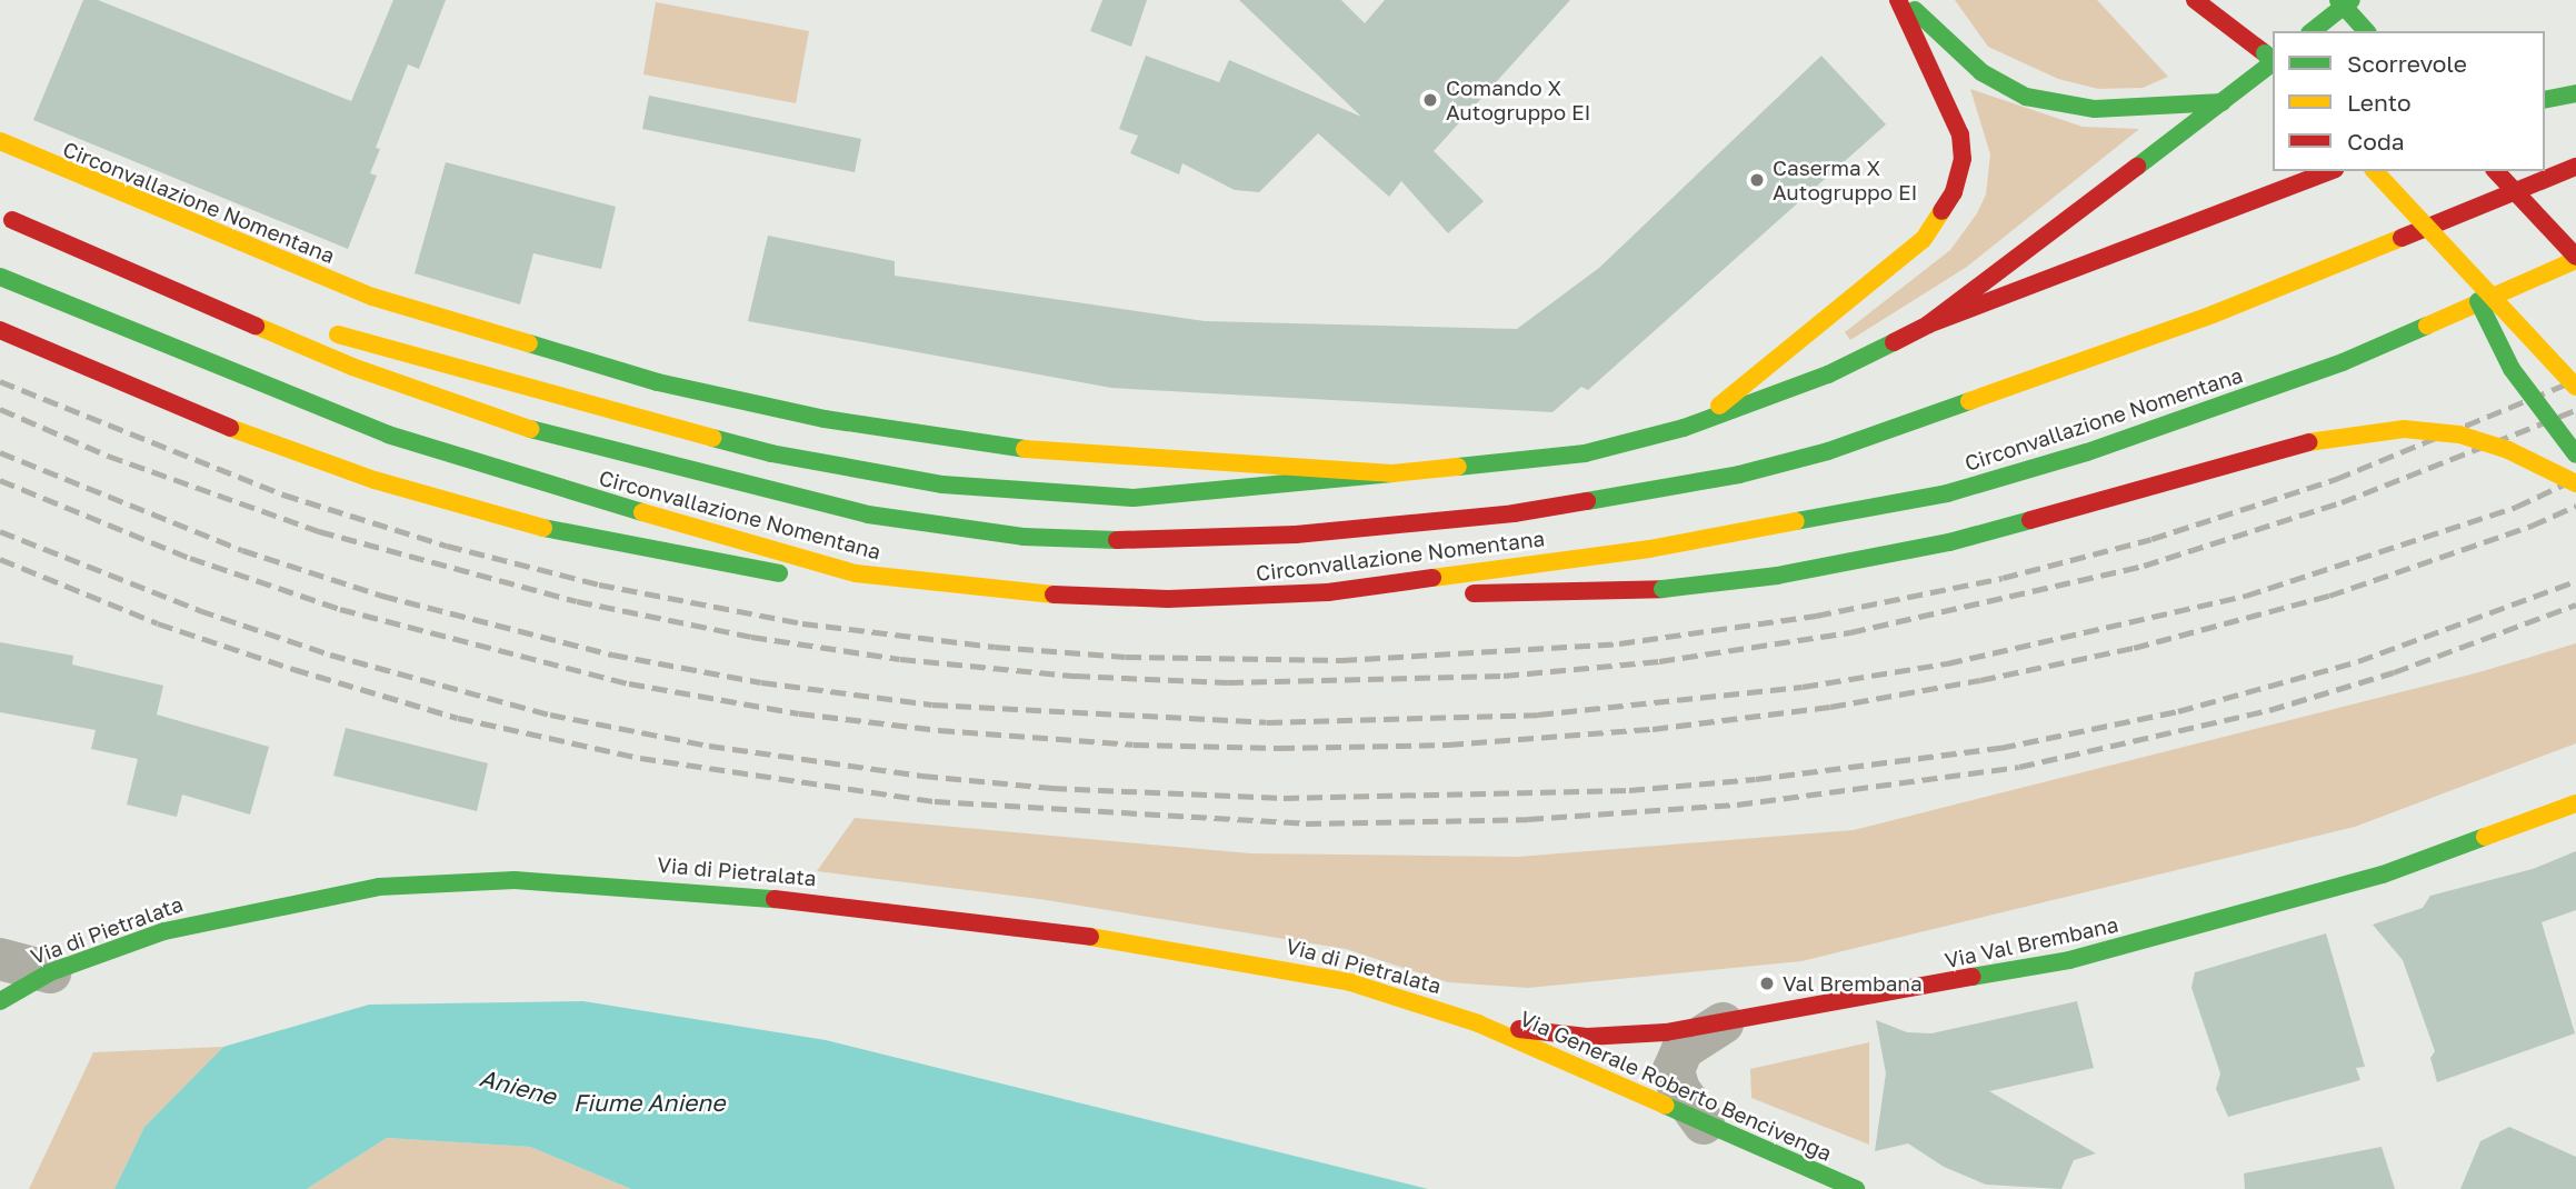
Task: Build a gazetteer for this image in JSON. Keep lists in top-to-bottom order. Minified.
{"streets":{"main road":["Circonvallazione Nomentana","Via di Pietralata","Via Val Brembana","Via Generale Roberto Bencivenga"]},"crossings":[["Via di Pietralata","Via Val Brembana"],["Via di Pietralata","Via Generale Roberto Bencivenga"],["Via Val Brembana","Via Generale Roberto Bencivenga"]],"water":["Aniene","Fiume Aniene"],"places":["Comando X Autogruppo EI","Caserma X Autogruppo EI","Val Brembana"],"legend":["Scorrevole","Lento","Coda"]}
